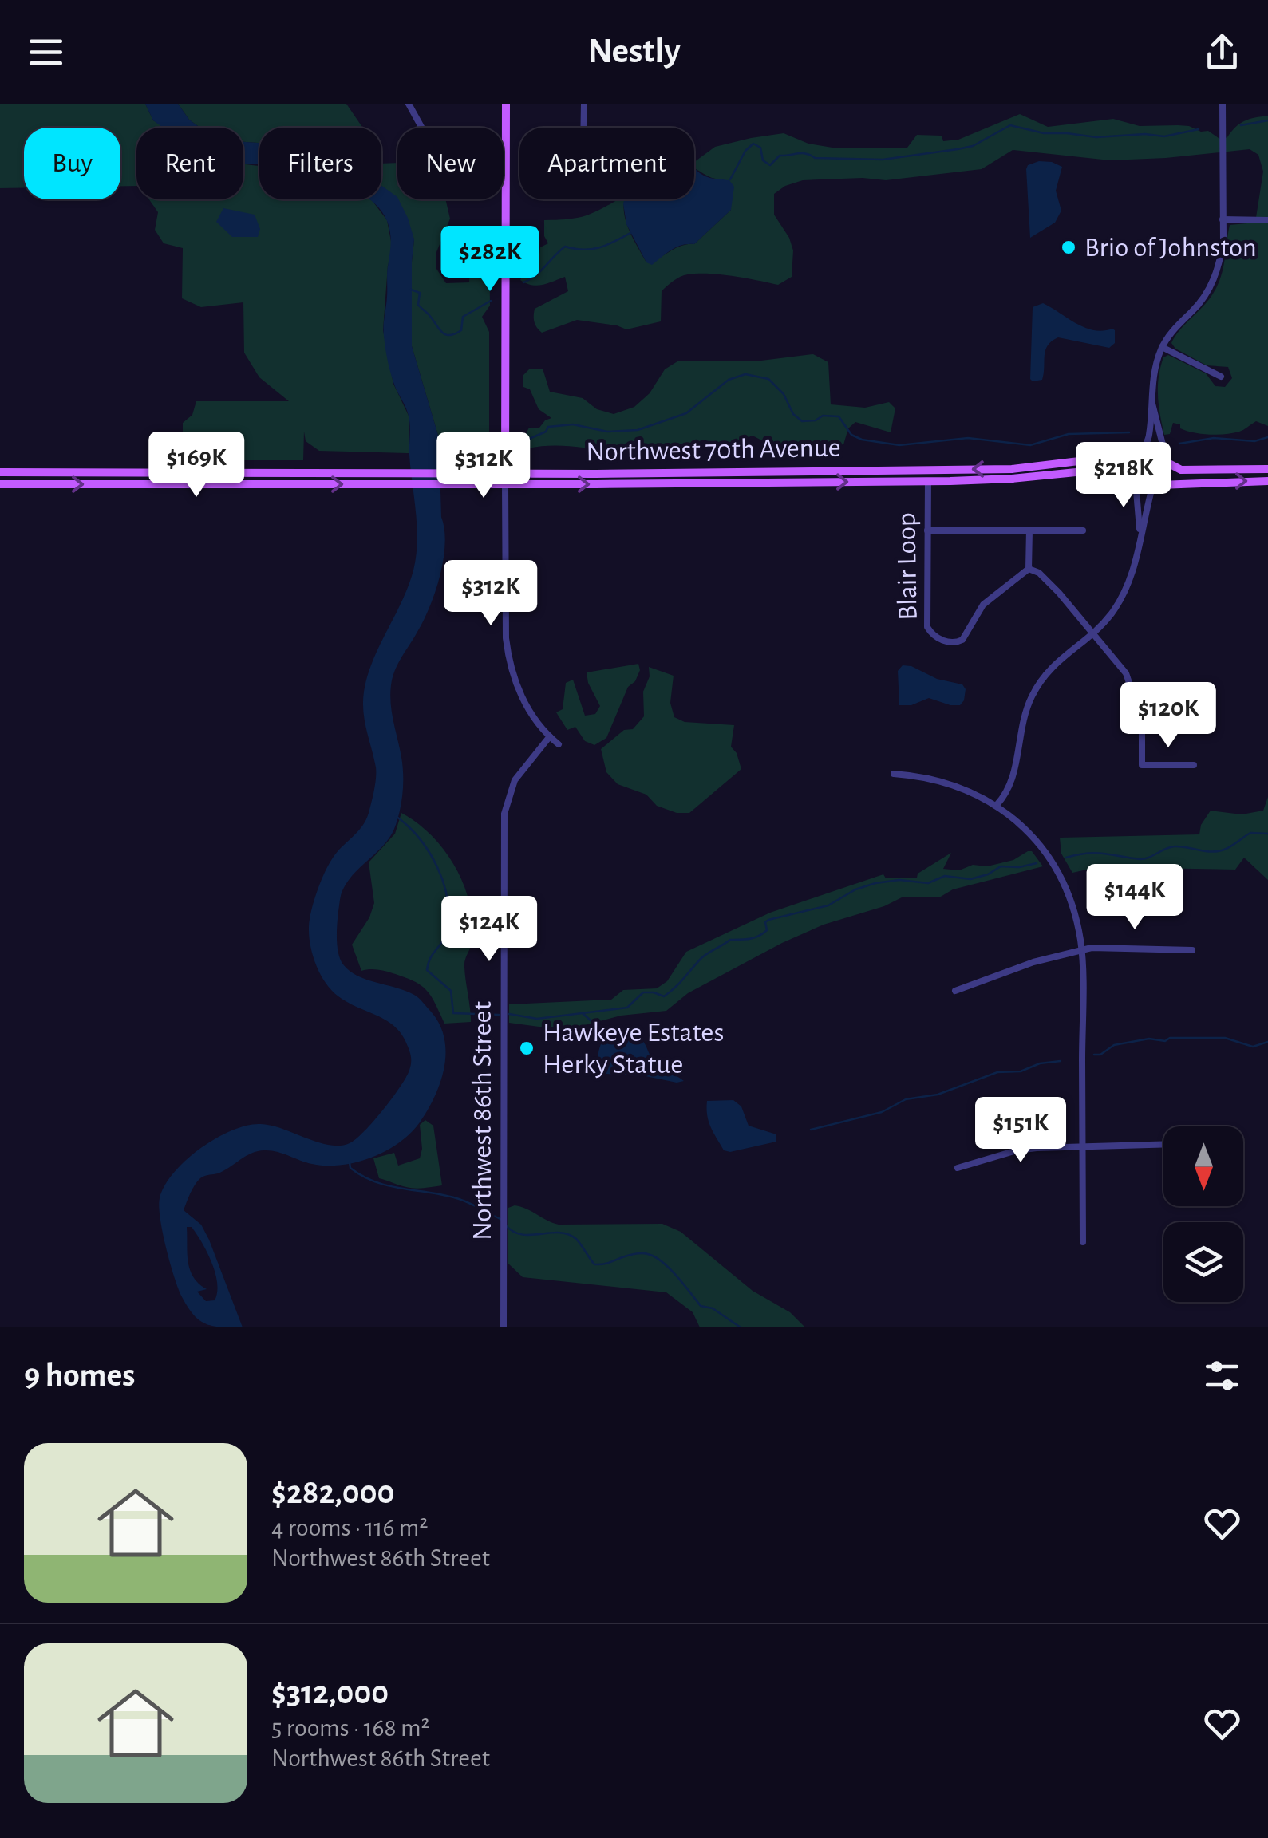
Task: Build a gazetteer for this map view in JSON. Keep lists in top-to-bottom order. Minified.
{"streets":{"main road":["Northwest 70th Avenue"],"street":["Blair Loop","Northwest 86th Street"]},"crossings":[["Northwest 70th Avenue","Blair Loop"]],"places":["Brio of Johnston","Hawkeye Estates Herky Statue"],"north":"bottom","page":{"header":"Nestly","chip":["Buy","Rent","Filters","New","Apartment"],"price":["$282K","$169K","$312K","$218K","$312K","$120K","$144K","$124K","$151K"],"heading":"9 homes","list":[{"name":"$282,000","note":"4 rooms · 116 m² · Northwest 86th Street"},{"name":"$312,000","note":"5 rooms · 168 m² · Northwest 86th Street"}]}}
